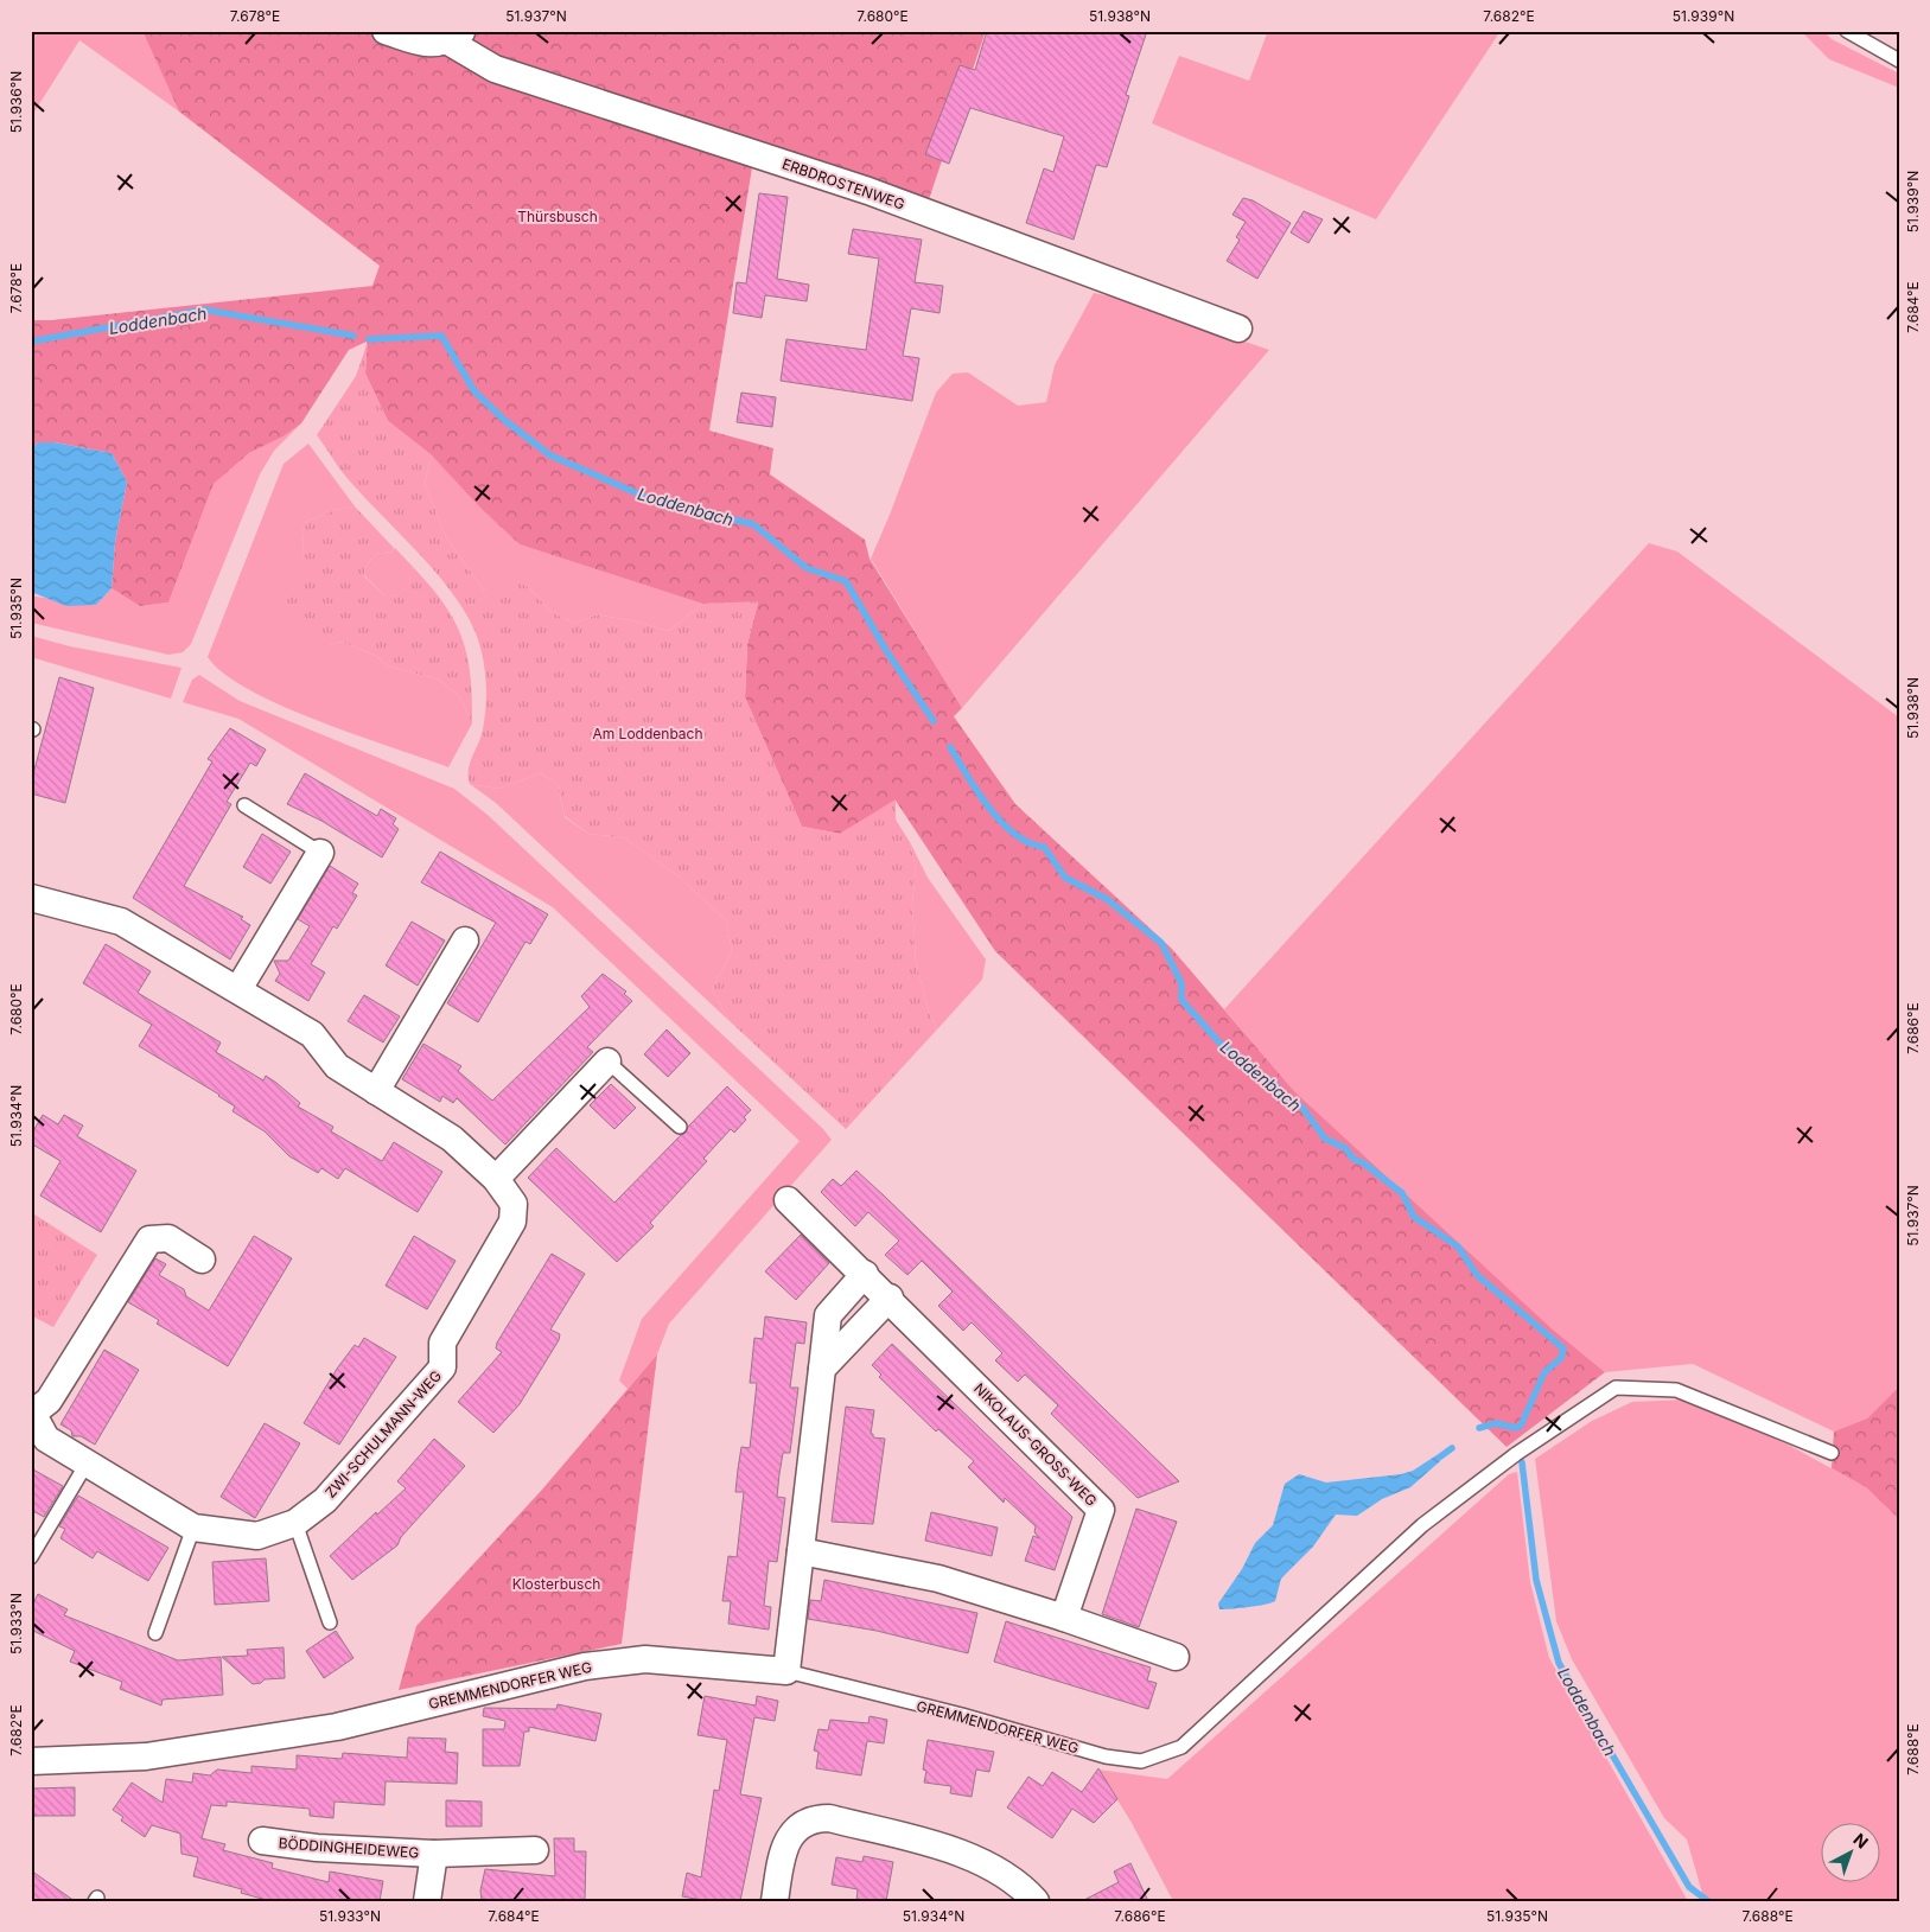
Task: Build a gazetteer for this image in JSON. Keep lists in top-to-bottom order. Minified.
{"streets":{"street":["ERBDROSTENWEG","ZWI-SCHULMANN-WEG","NIKOLAUS-GROSS-WEG","GREMMENDORFER WEG","BÖDDINGHEIDEWEG"]},"water":["Loddenbach"],"parks":["Thürsbusch","Am Loddenbach","Klosterbusch"],"north":"top right","coordinates":["7.678°E","51.937°N","7.680°E","51.938°N","7.682°E","51.939°N","51.936°N","7.684°E","51.935°N","7.686°E","51.934°N","51.933°N","7.688°E"]}
